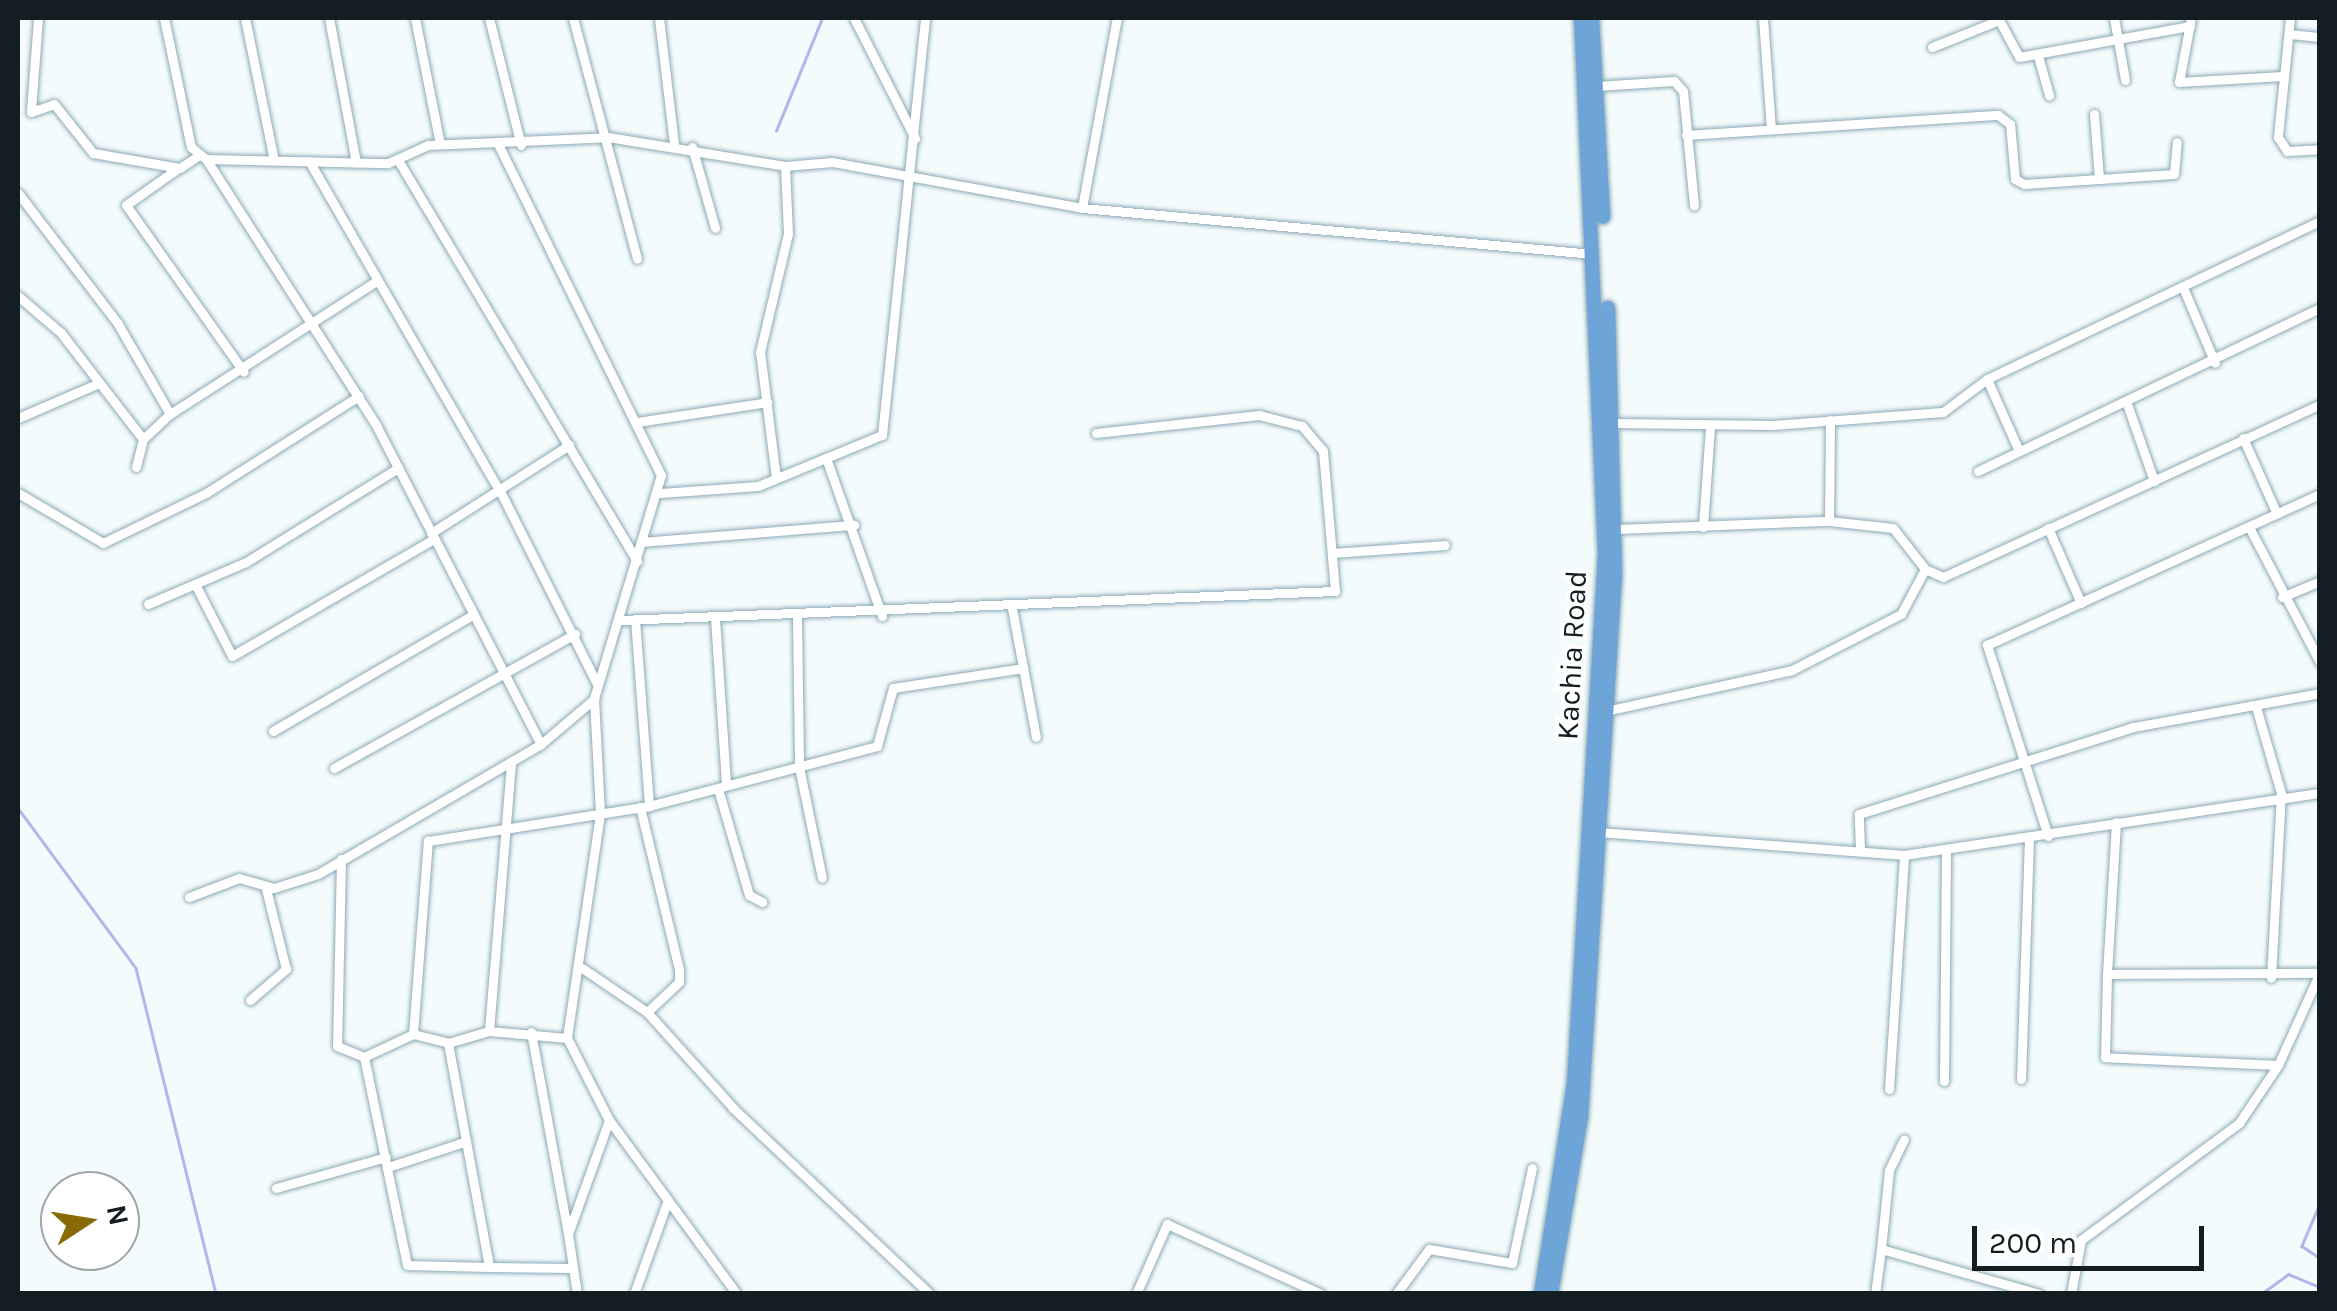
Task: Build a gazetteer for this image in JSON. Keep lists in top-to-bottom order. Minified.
{"streets":{"highway":["Kachia Road"]},"scale_bar":"200 m","north":"right"}
